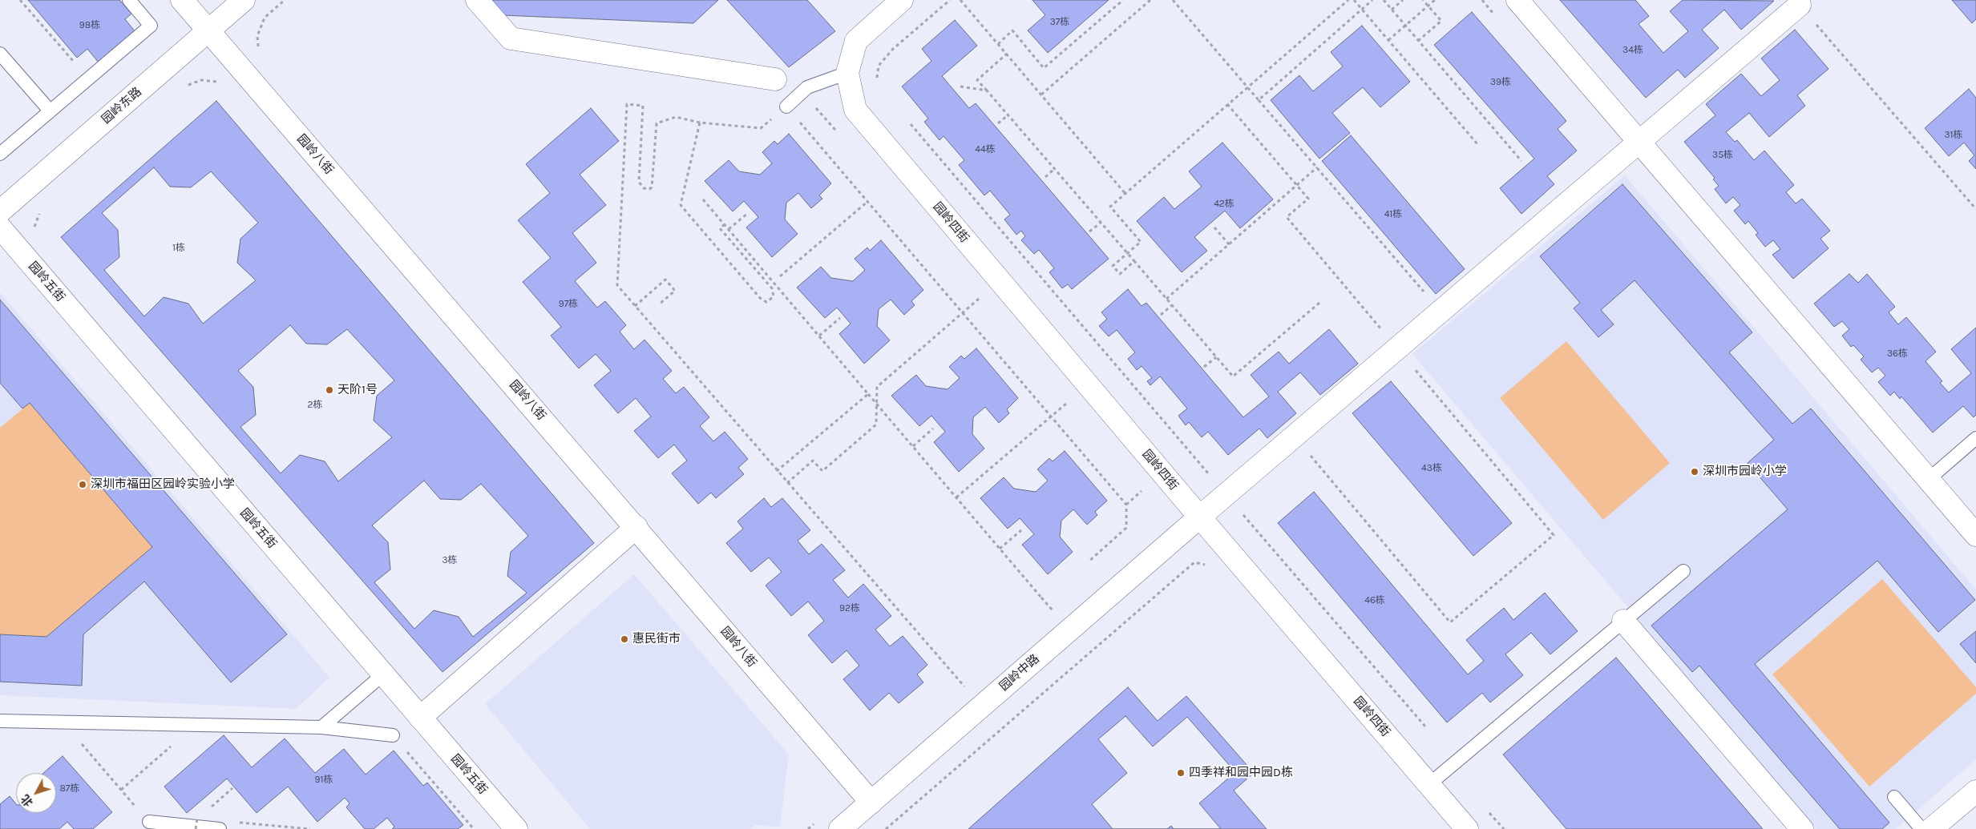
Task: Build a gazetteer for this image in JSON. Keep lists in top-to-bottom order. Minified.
{"streets":{"street":["园岭东路","园岭八街","园岭四街","园岭五街","园岭中路"]},"crossings":[["园岭东路","园岭八街"],["园岭八街","园岭中路"],["园岭四街","园岭中路"]],"places":["天阶1号","深圳市园岭小学","深圳市福田区园岭实验小学","惠民街市","四季祥和园中园D栋"],"house_numbers":["37栋","98栋","34栋","39栋","31栋","44栋","35栋","42栋","41栋","1栋","97栋","36栋","2栋","43栋","3栋","46栋","92栋","91栋","87栋"],"north":"bottom left"}
